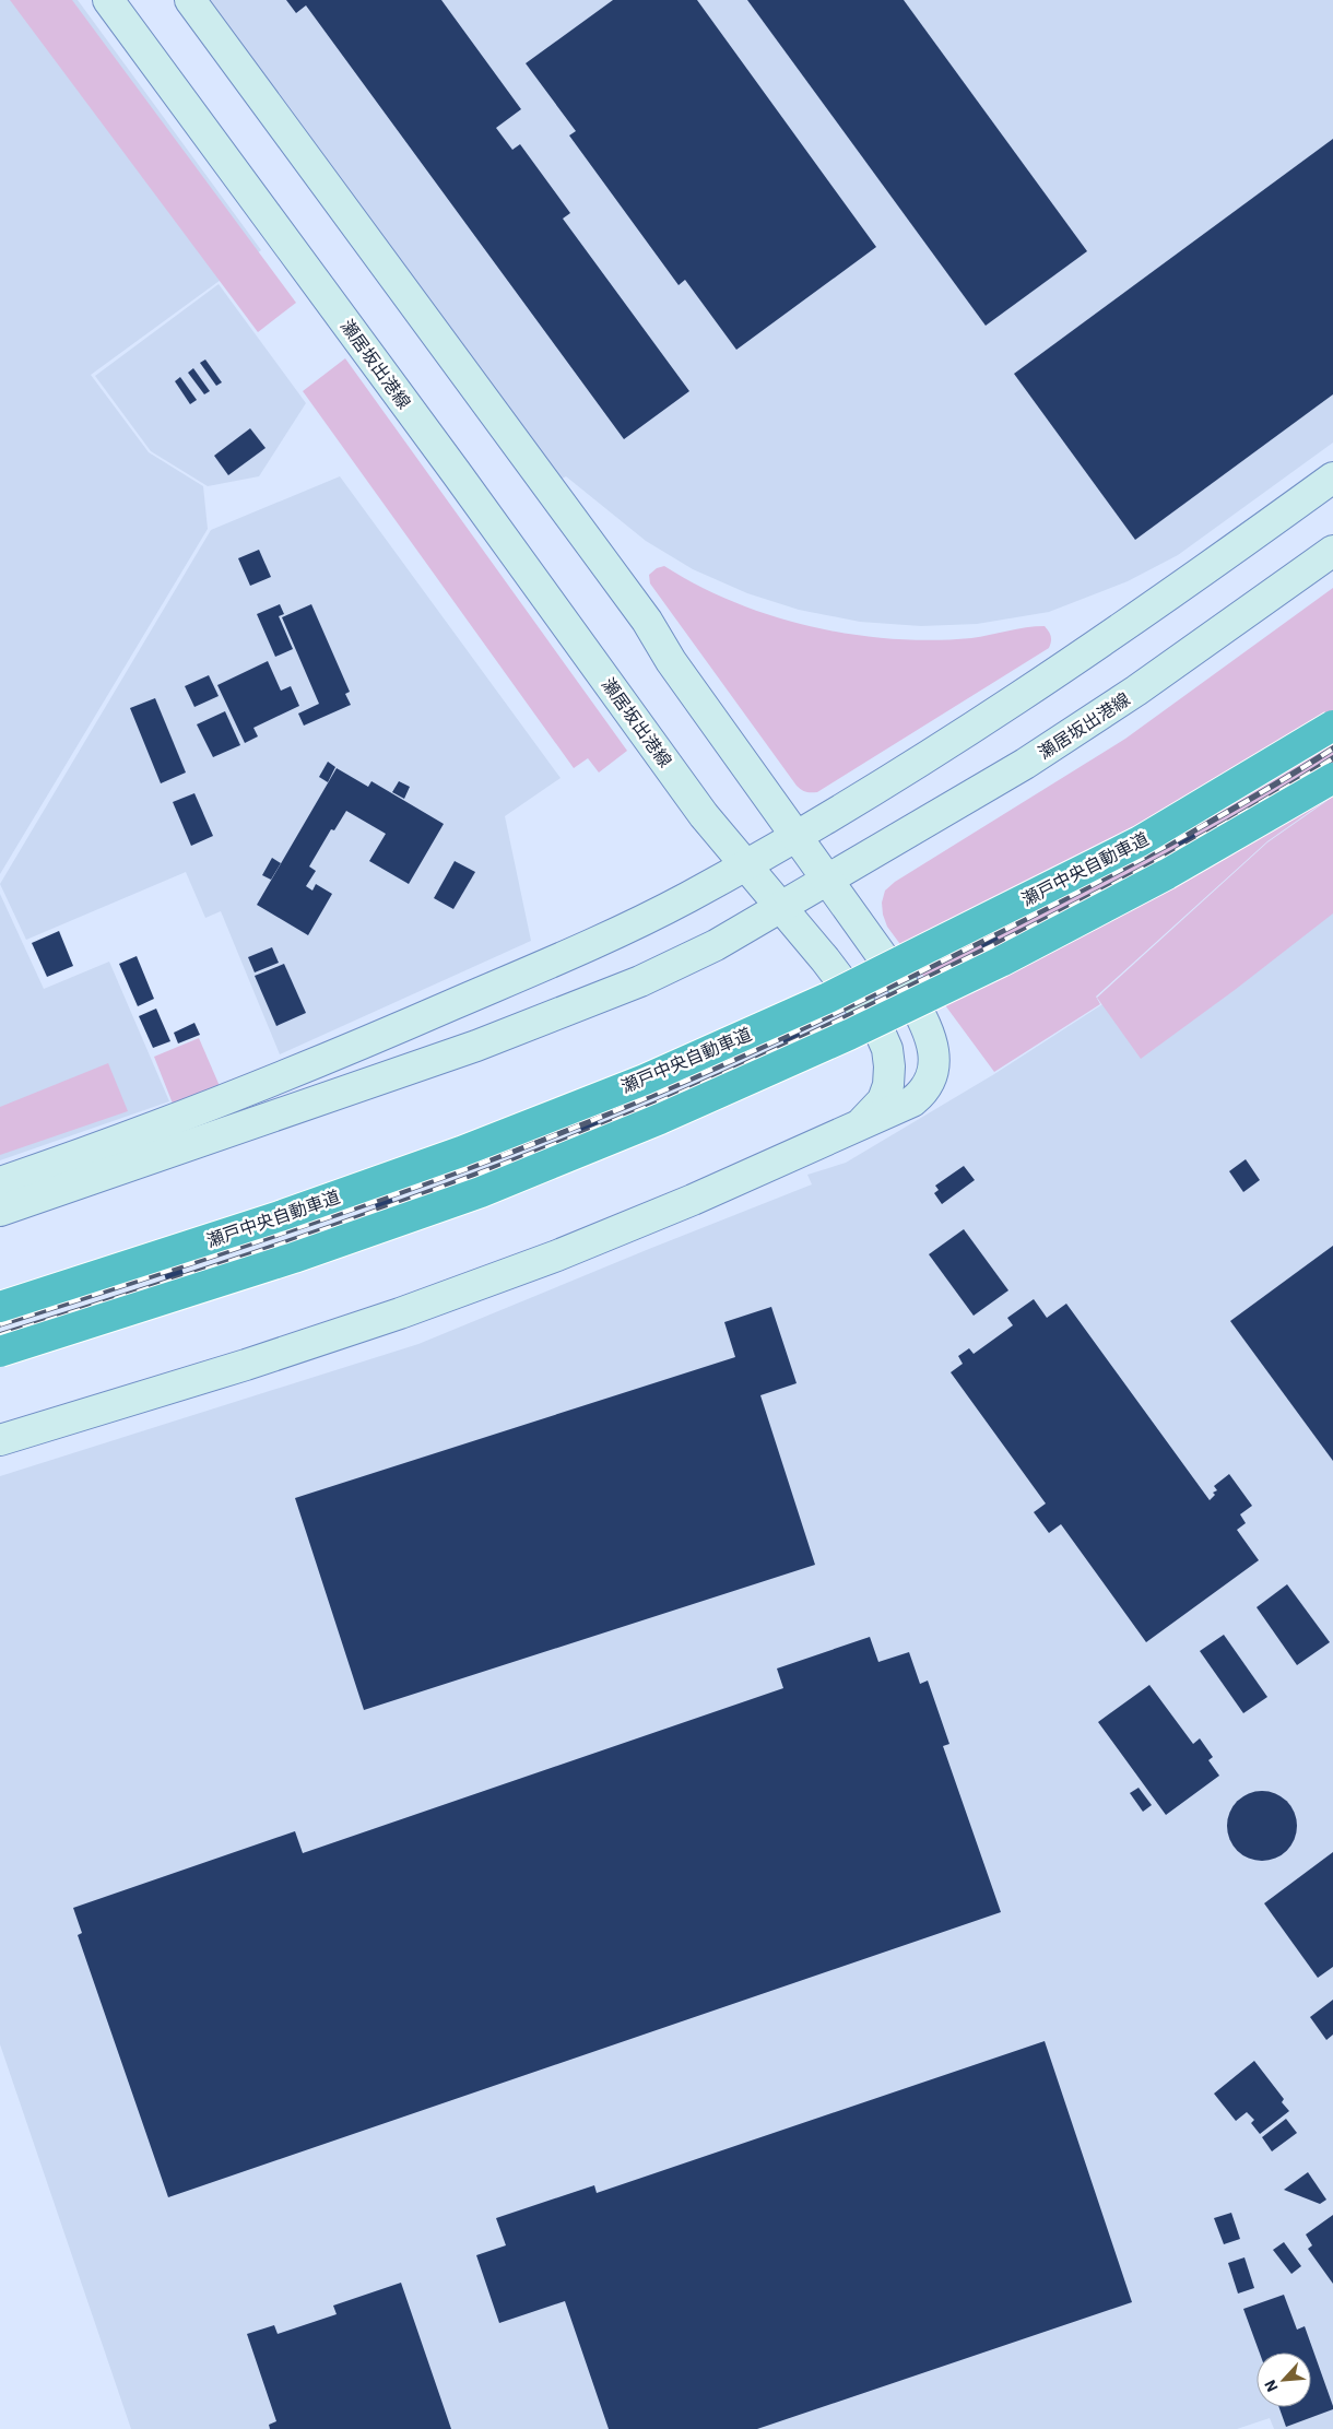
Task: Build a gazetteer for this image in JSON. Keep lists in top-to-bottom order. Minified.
{"streets":{"highway":["瀬戸中央自動車道"],"main road":["瀬居坂出港線"]},"north":"bottom left"}
